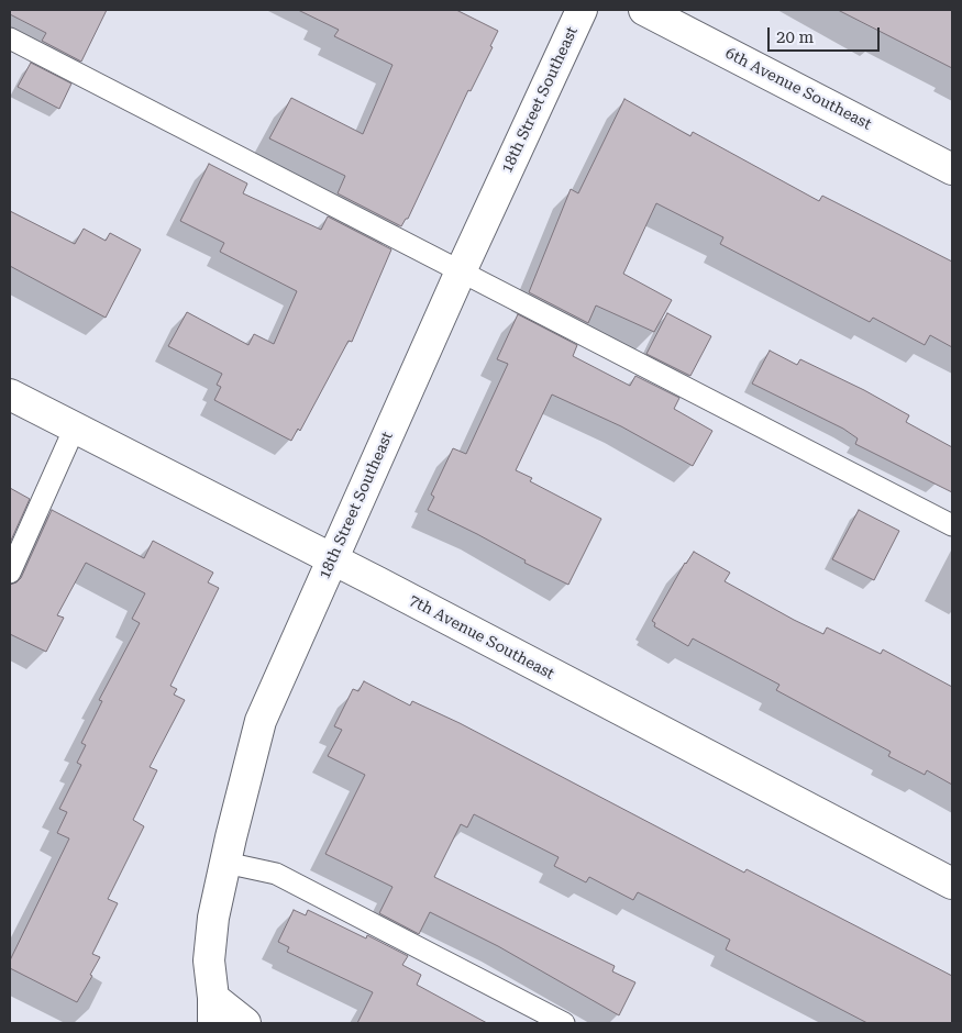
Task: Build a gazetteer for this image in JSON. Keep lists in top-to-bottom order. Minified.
{"streets":{"street":["6th Avenue Southeast","18th Street Southeast","7th Avenue Southeast"]},"crossings":[["18th Street Southeast","7th Avenue Southeast"]],"scale_bar":"20 m"}
